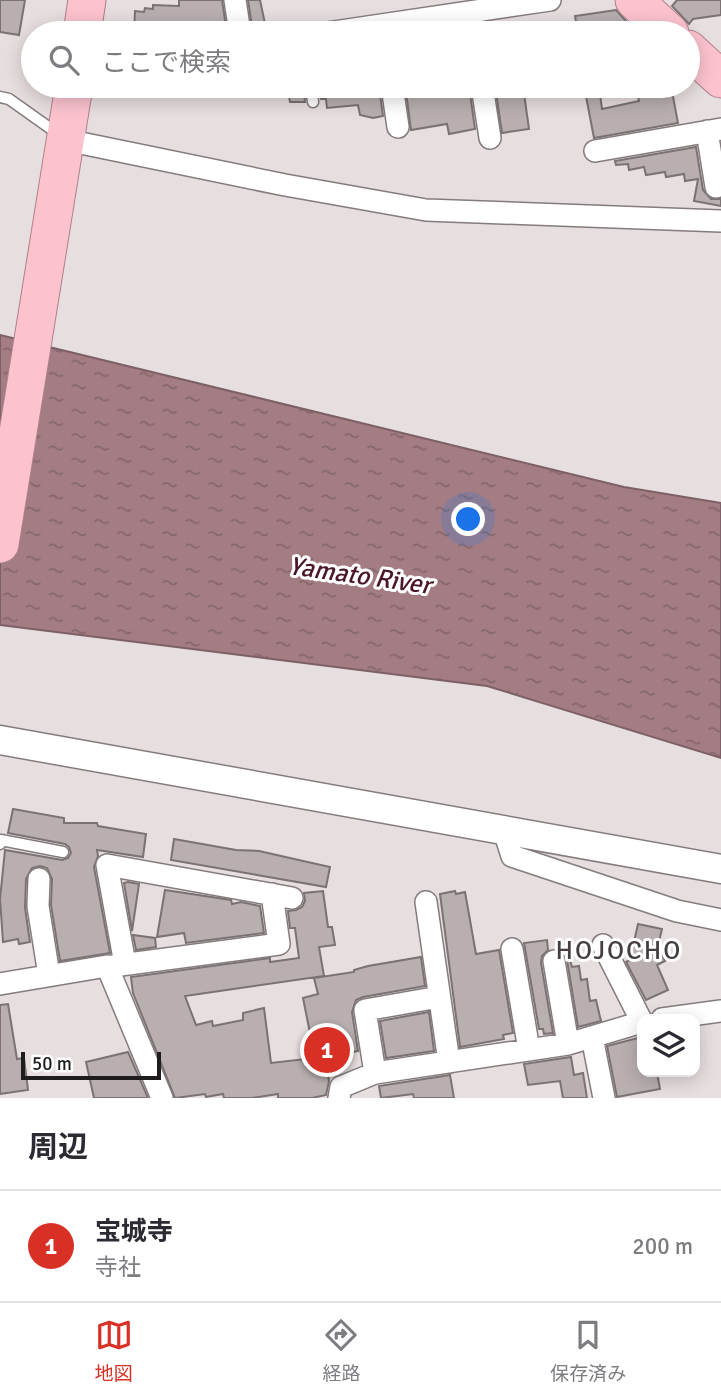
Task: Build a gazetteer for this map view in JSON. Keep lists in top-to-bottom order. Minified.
{"districts":["HOJOCHO"],"water":["Yamato River"],"scale_bar":"50 m","page":{"search":"ここで検索","pins":"1","scale":"50 m","heading":"周辺","list":[{"mark":"1","name":"宝城寺","note":"寺社","value":"200 m"}],"nav":["地図","経路","保存済み"]}}
